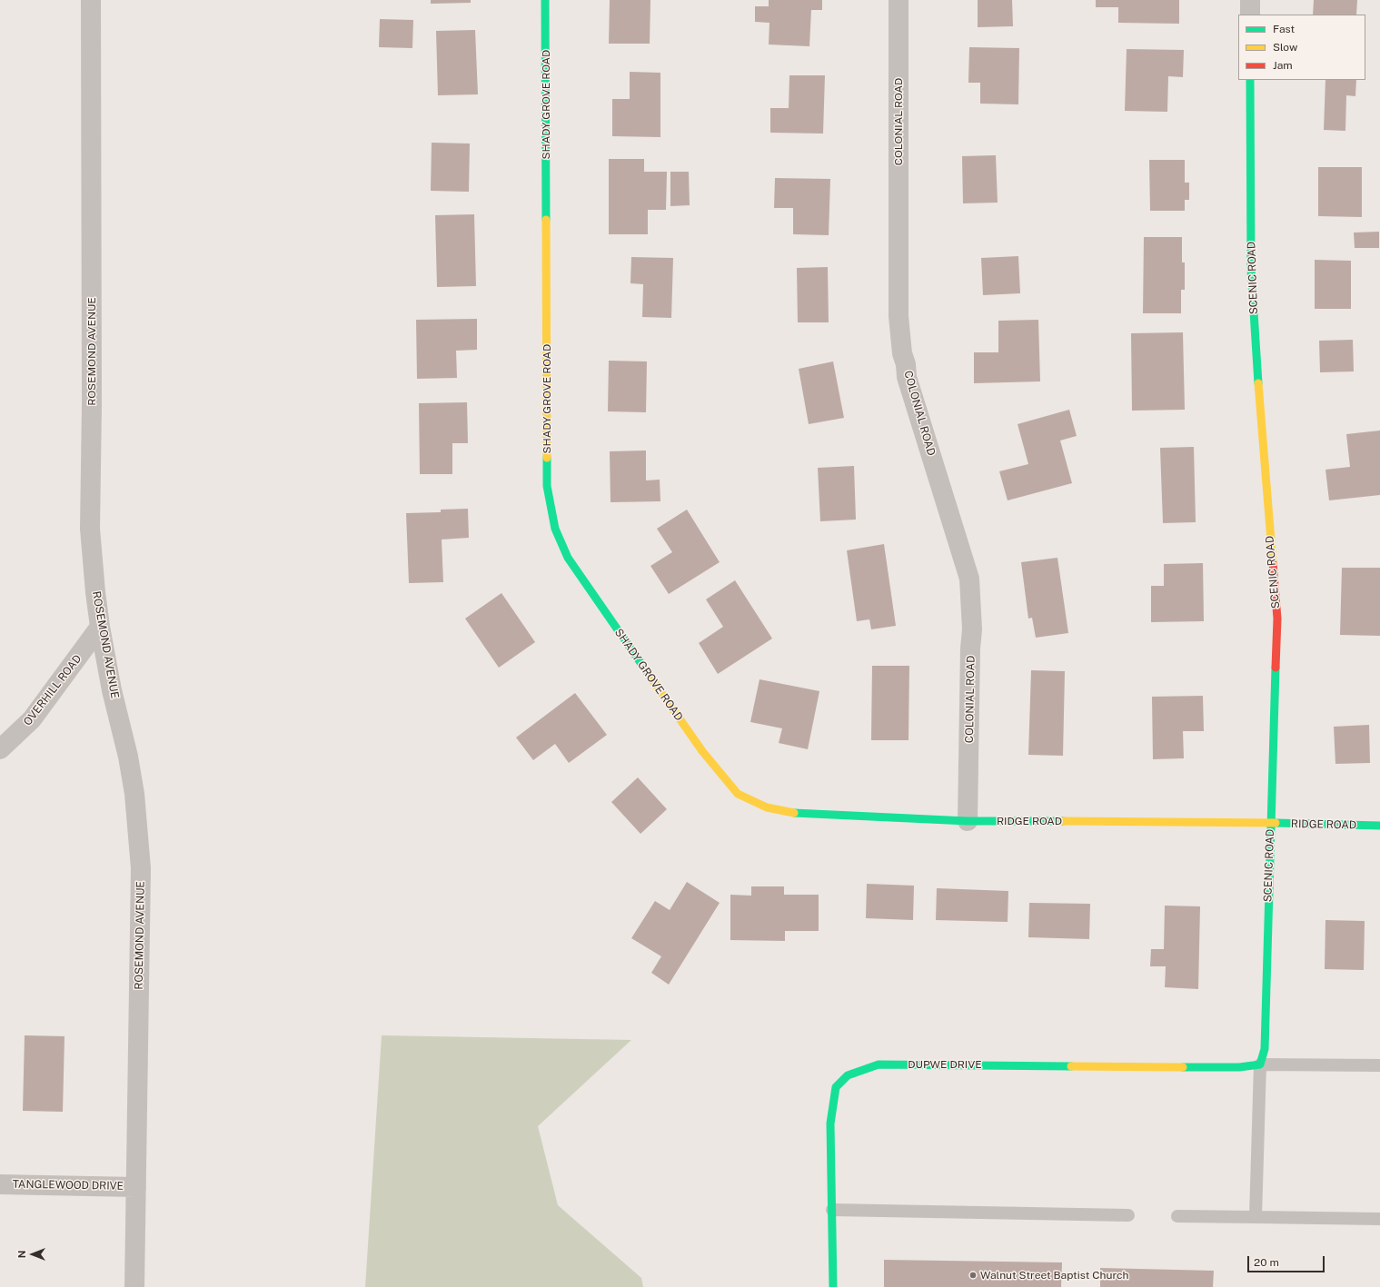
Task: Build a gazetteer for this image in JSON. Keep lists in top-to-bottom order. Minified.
{"streets":{"street":["SHADY GROVE ROAD","COLONIAL ROAD","SCENIC ROAD","ROSEMOND AVENUE","OVERHILL ROAD","RIDGE ROAD","DUPWE DRIVE","TANGLEWOOD DRIVE"]},"crossings":[["SHADY GROVE ROAD","RIDGE ROAD"],["COLONIAL ROAD","RIDGE ROAD"],["SCENIC ROAD","RIDGE ROAD"],["SCENIC ROAD","DUPWE DRIVE"],["ROSEMOND AVENUE","OVERHILL ROAD"],["ROSEMOND AVENUE","TANGLEWOOD DRIVE"]],"places":["Walnut Street Baptist Church"],"legend":["Fast","Slow","Jam"],"scale_bar":"20 m","north":"left"}
